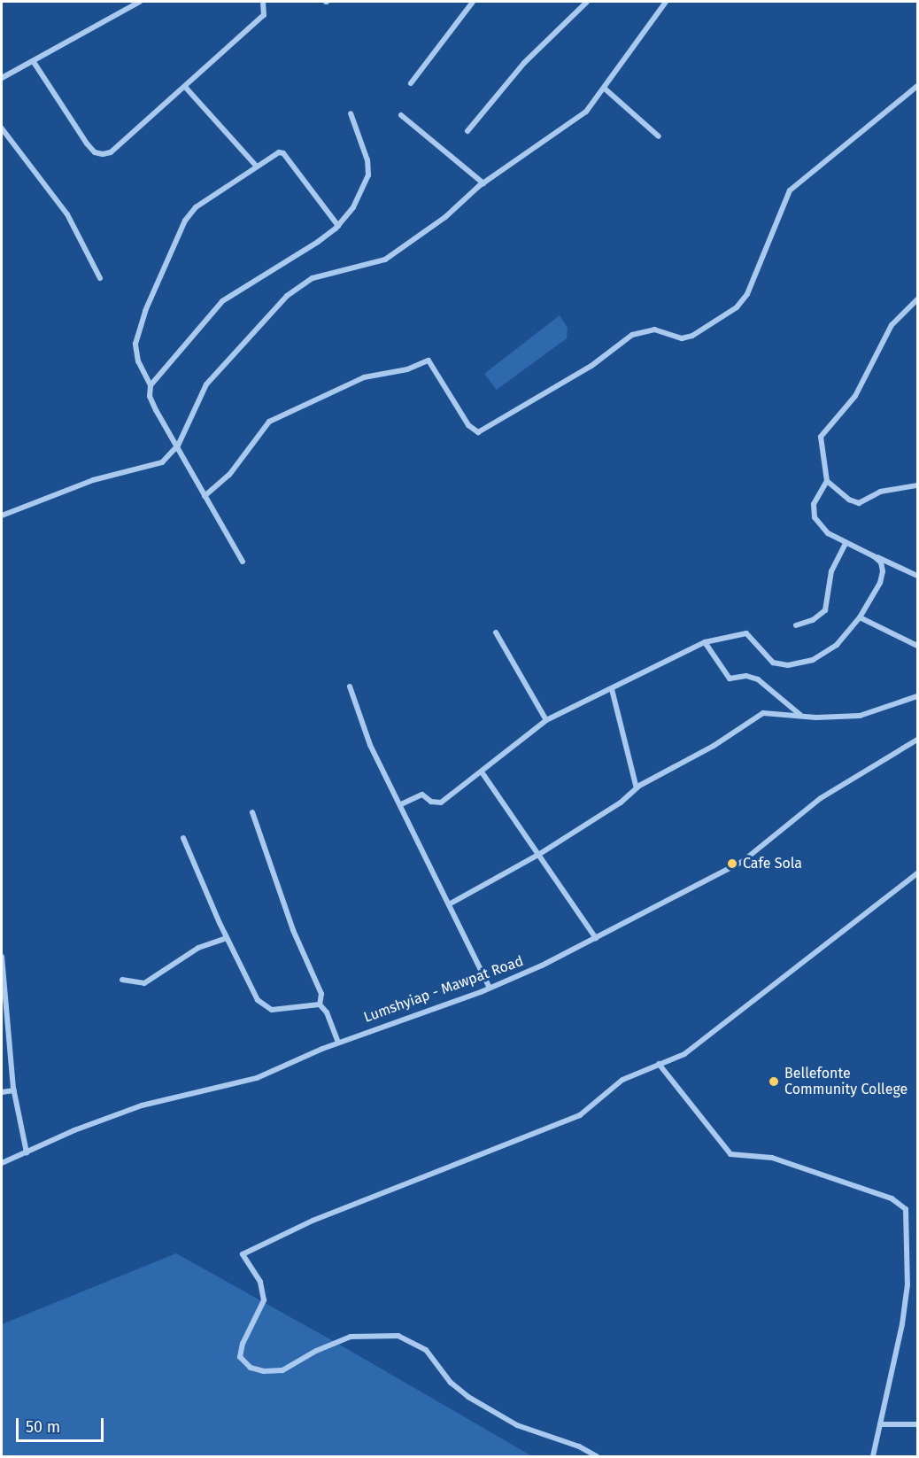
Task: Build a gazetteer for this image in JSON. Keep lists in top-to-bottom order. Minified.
{"streets":{"street":["Lumshyiap - Mawpat Road"]},"places":["Cafe Sola","Bellefonte Community College"],"scale_bar":"50 m"}
